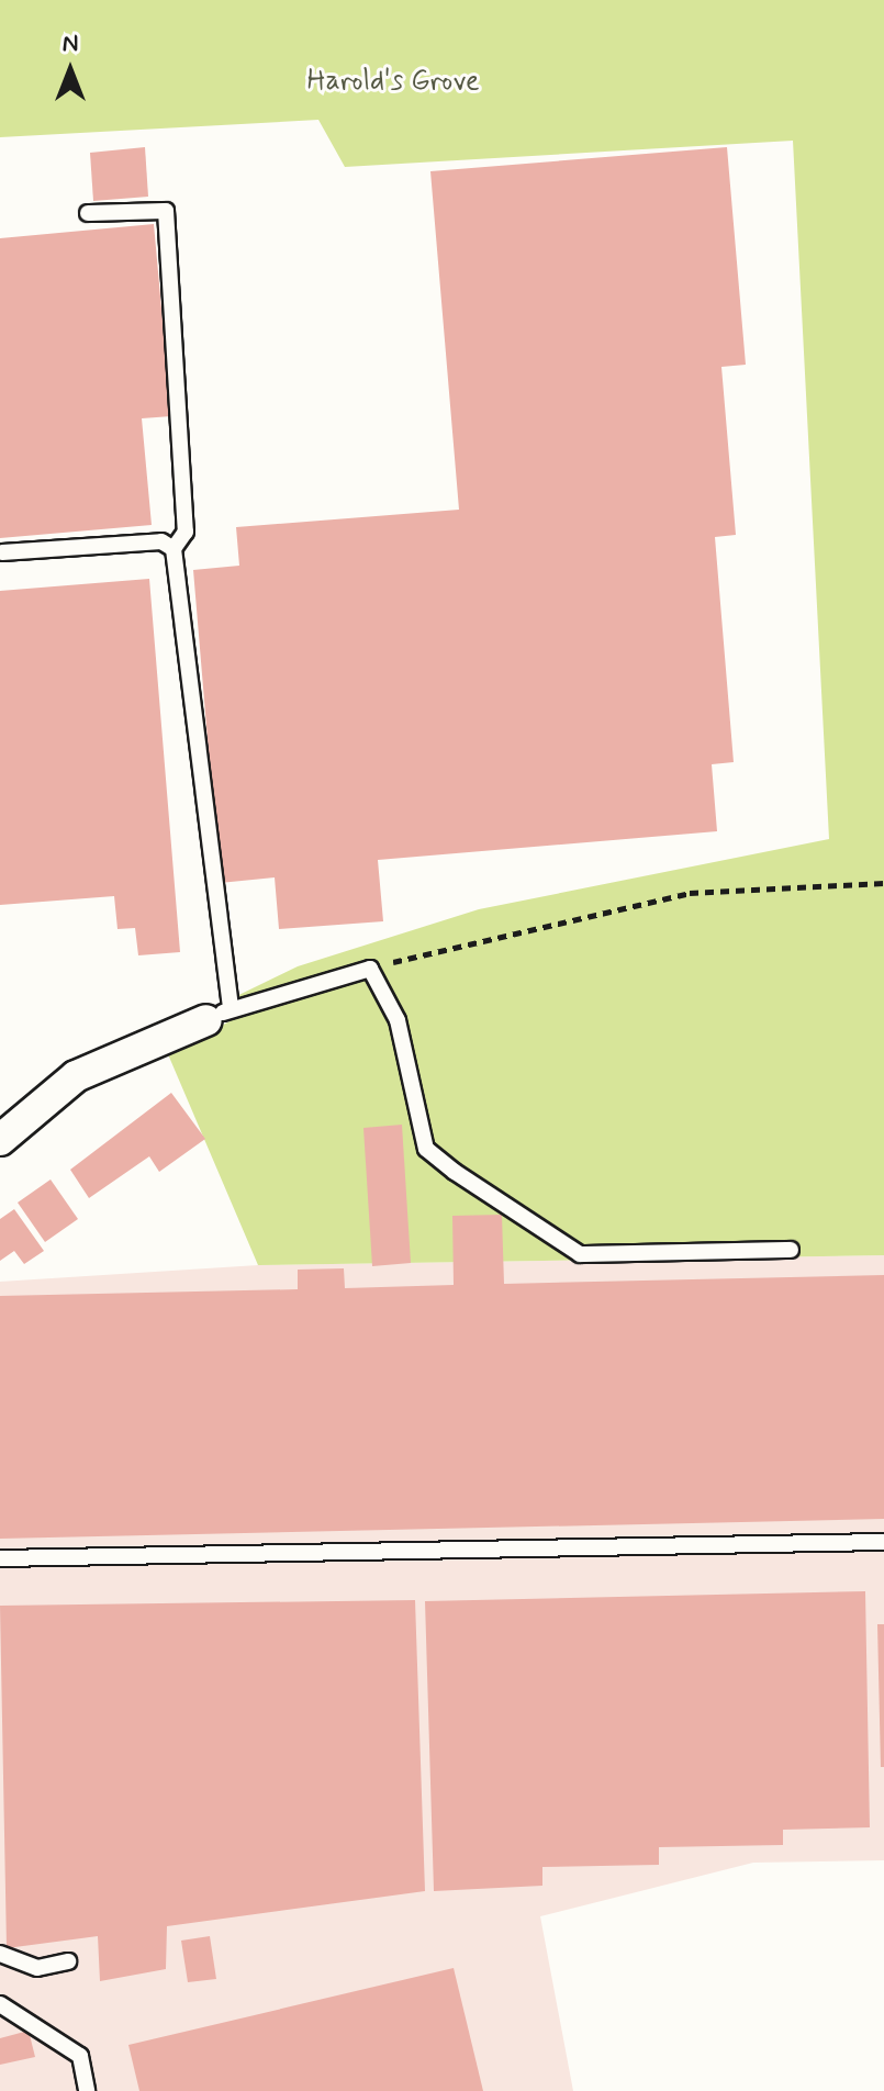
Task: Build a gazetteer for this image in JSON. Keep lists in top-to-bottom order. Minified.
{"parks":["Harold's Grove"],"north":"top"}
